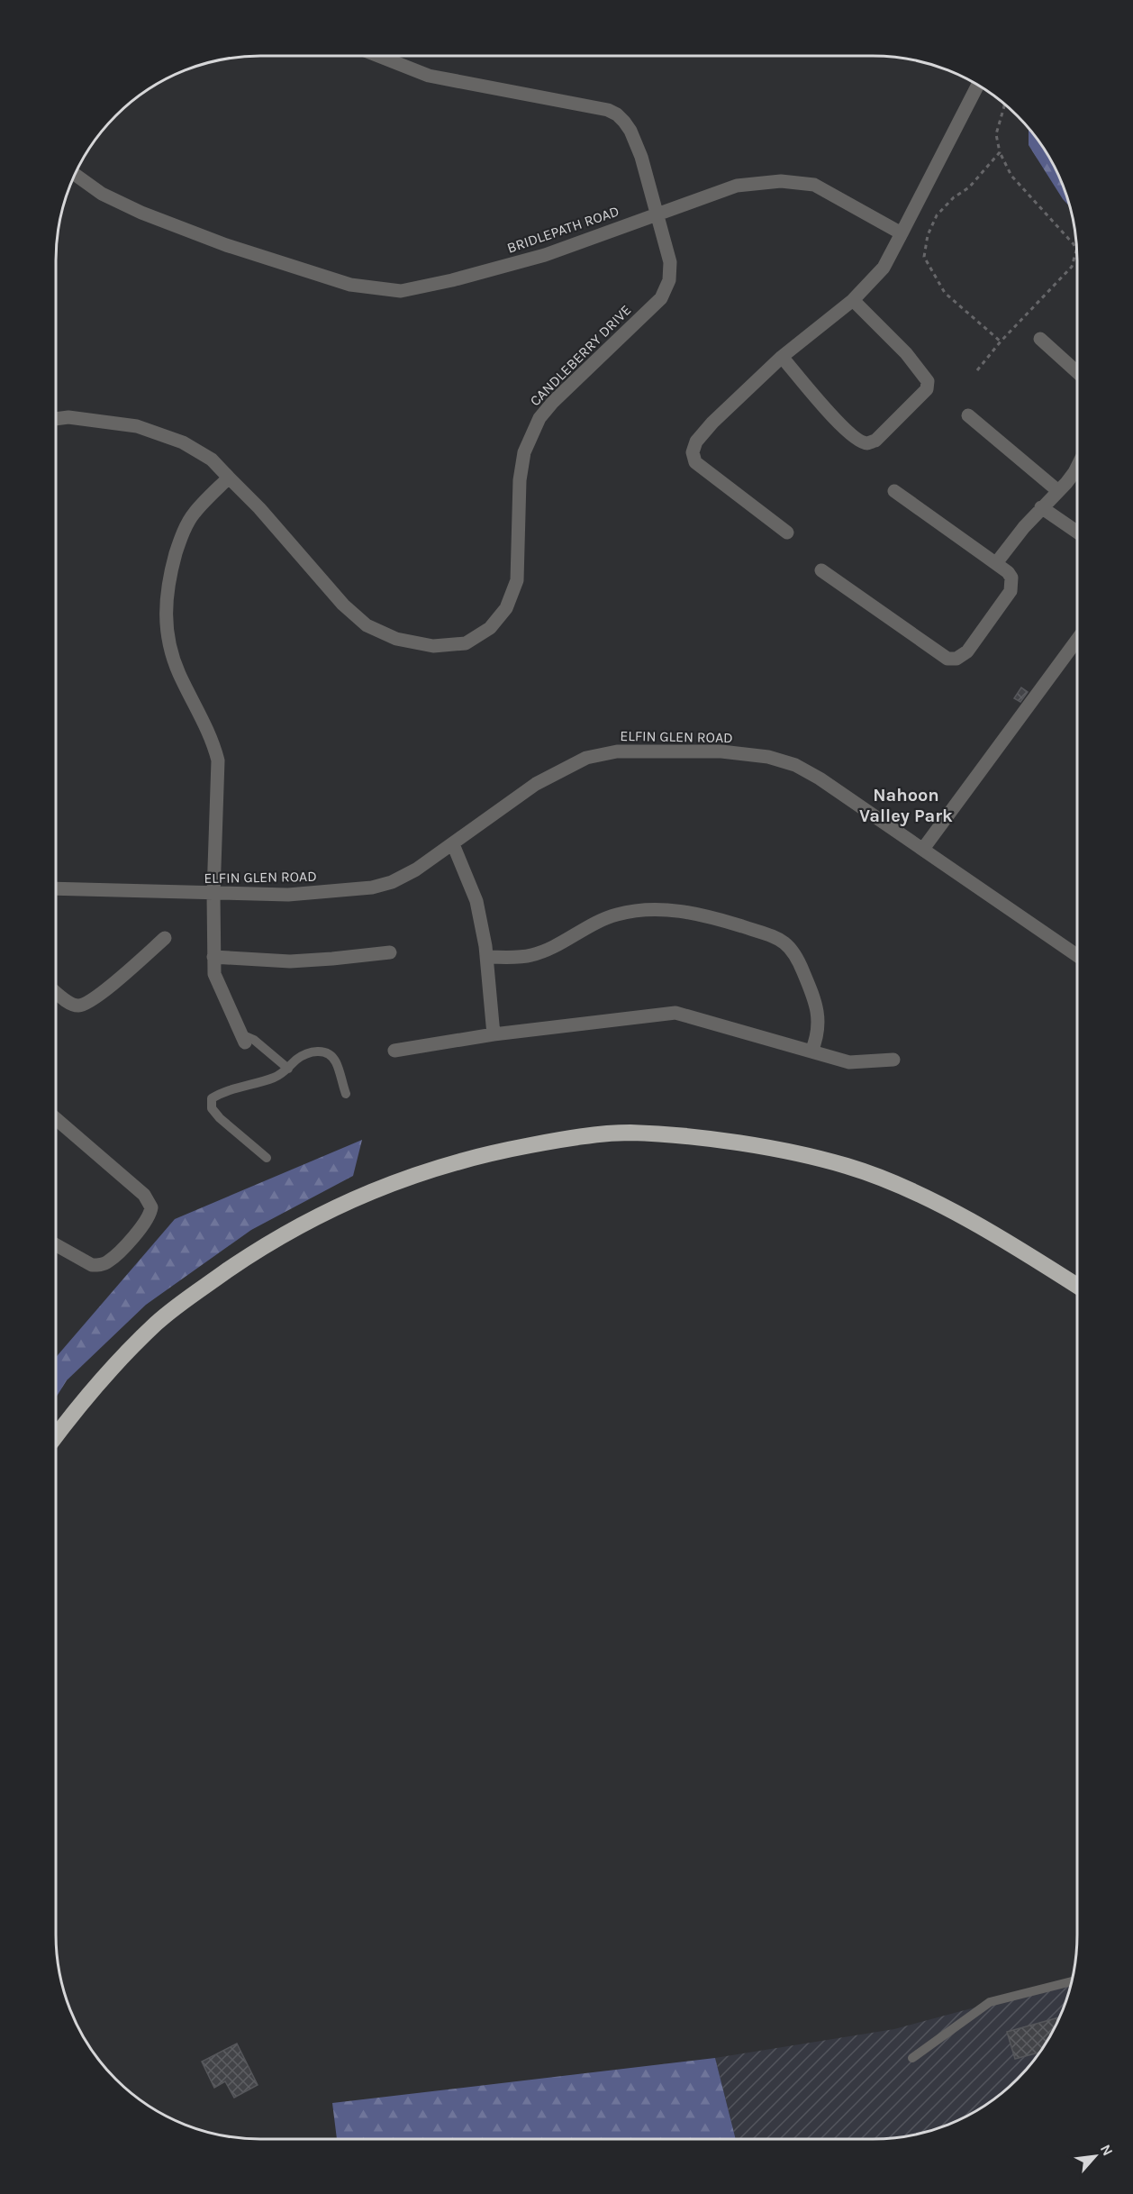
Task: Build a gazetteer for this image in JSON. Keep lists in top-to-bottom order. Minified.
{"streets":{"street":["BRIDLEPATH ROAD","CANDLEBERRY DRIVE","ELFIN GLEN ROAD"]},"crossings":[["BRIDLEPATH ROAD","CANDLEBERRY DRIVE"]],"districts":["Nahoon Valley Park"],"north":"top right"}
